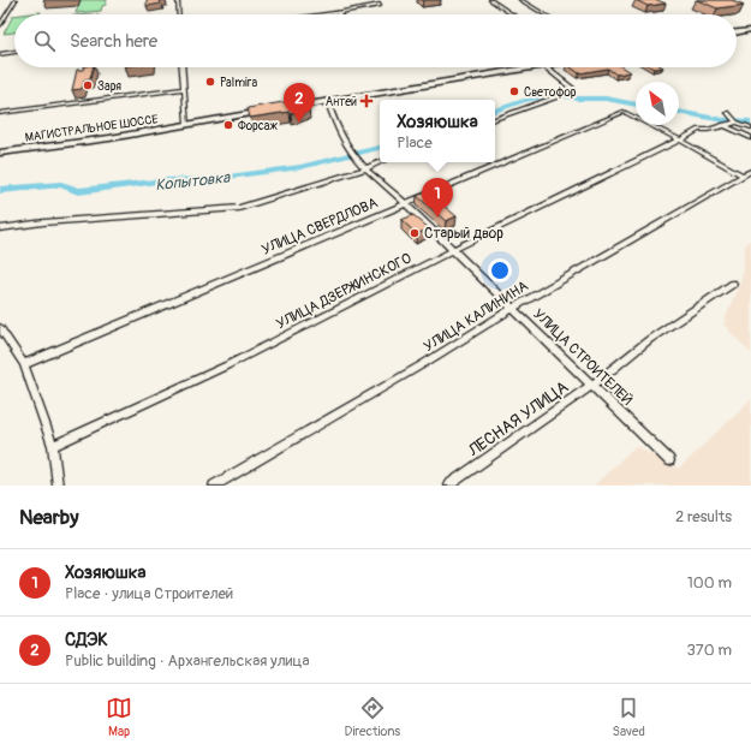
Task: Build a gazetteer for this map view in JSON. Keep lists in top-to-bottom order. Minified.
{"streets":{"main road":["МАГИСТРАЛЬНОЕ ШОССЕ"],"street":["УЛИЦА СВЕРДЛОВА","УЛИЦА ДЗЕРЖИНСКОГО","УЛИЦА КАЛИНИНА","УЛИЦА СТРОИТЕЛЕЙ","ЛЕСНАЯ УЛИЦА"]},"crossings":[["УЛИЦА СВЕРДЛОВА","УЛИЦА ДЗЕРЖИНСКОГО"],["УЛИЦА СВЕРДЛОВА","УЛИЦА СТРОИТЕЛЕЙ"],["УЛИЦА ДЗЕРЖИНСКОГО","УЛИЦА СТРОИТЕЛЕЙ"],["УЛИЦА КАЛИНИНА","УЛИЦА СТРОИТЕЛЕЙ"],["УЛИЦА СТРОИТЕЛЕЙ","ЛЕСНАЯ УЛИЦА"]],"water":["Копытовка"],"places":{"other":["Palmira","Заря","Светофор","Форсаж","Старый двор"],"health":["Антей"]},"north":"top left","page":{"search":"Search here","pins":["2","1"],"popup":["Хозяюшка","Place"],"heading":["Nearby","2 results"],"list":[{"mark":"1","name":"Хозяюшка","note":"Place · улица Строителей","value":"100 m"},{"mark":"2","name":"СДЭК","note":"Public building · Архангельская улица","value":"370 m"}],"nav":["Map","Directions","Saved"]}}
